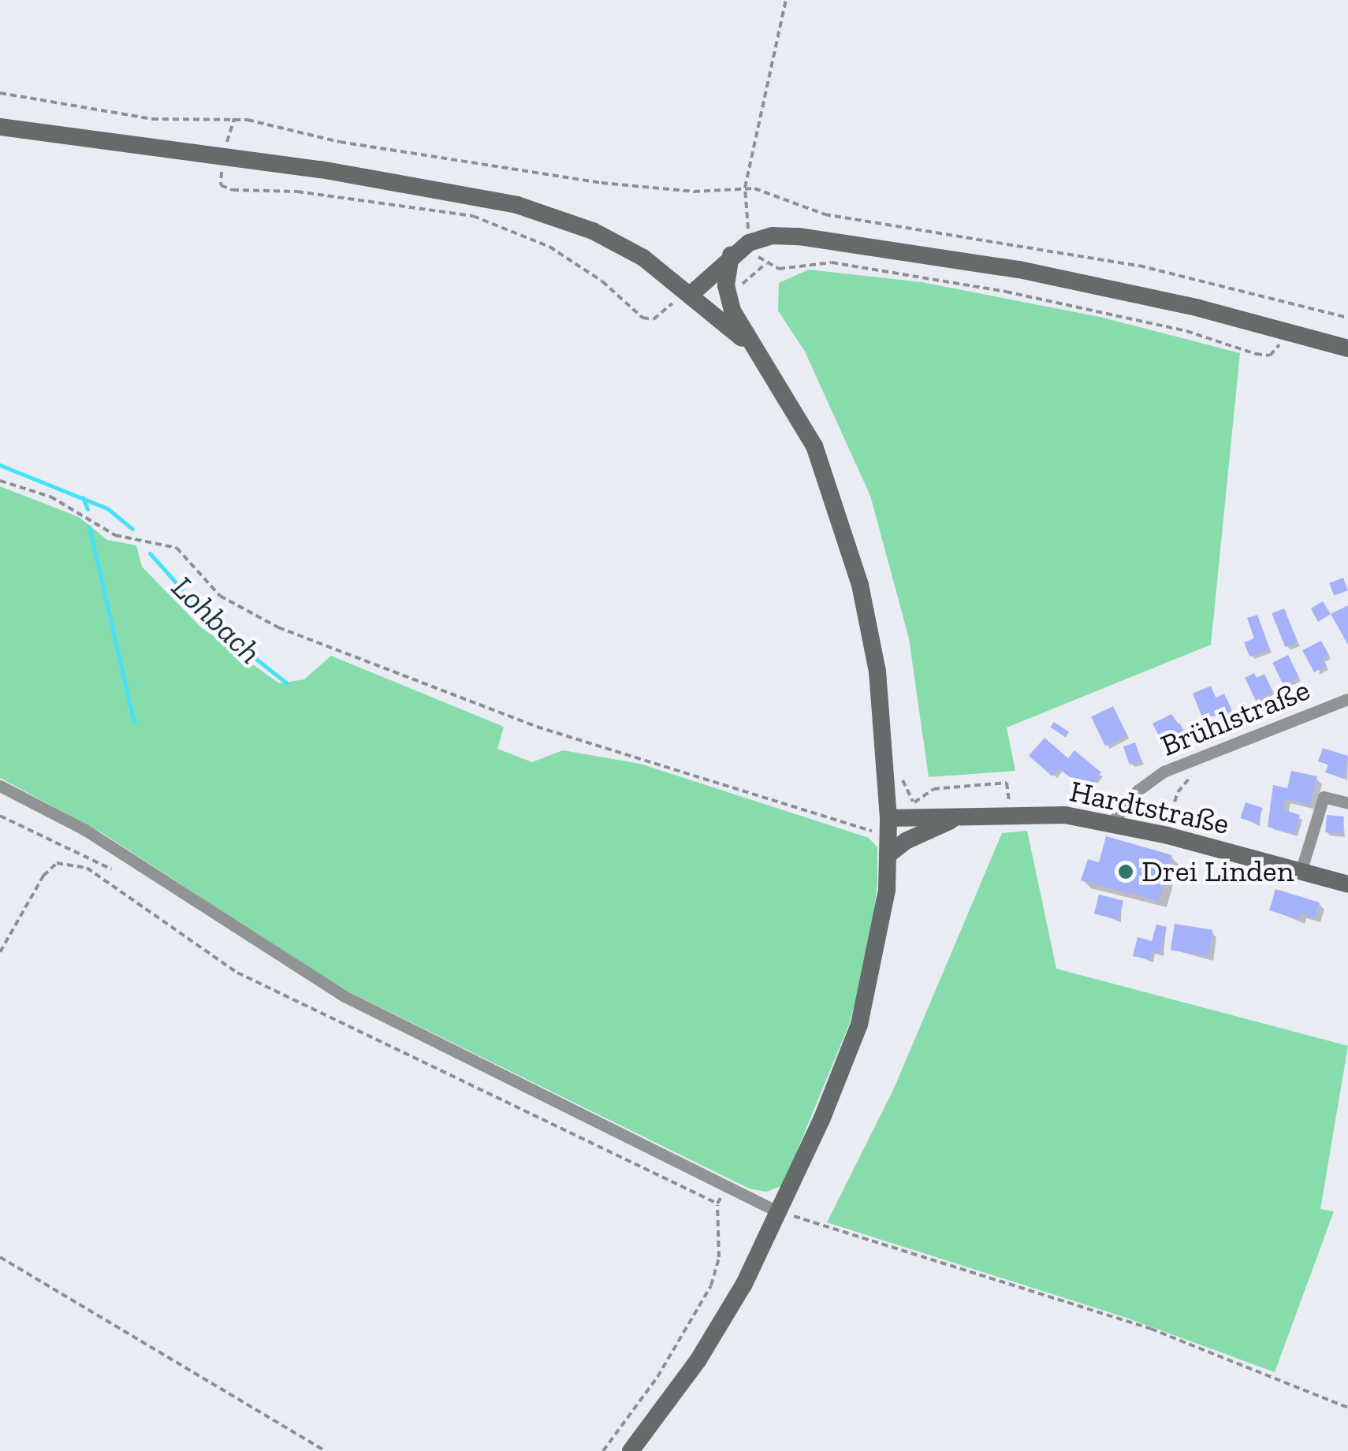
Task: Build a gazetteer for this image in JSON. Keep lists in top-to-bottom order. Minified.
{"streets":{"main road":["Hardtstraße"],"street":["Brühlstraße"]},"crossings":[["Brühlstraße","Hardtstraße"]],"water":["Lohbach"],"places":["Drei Linden"]}
